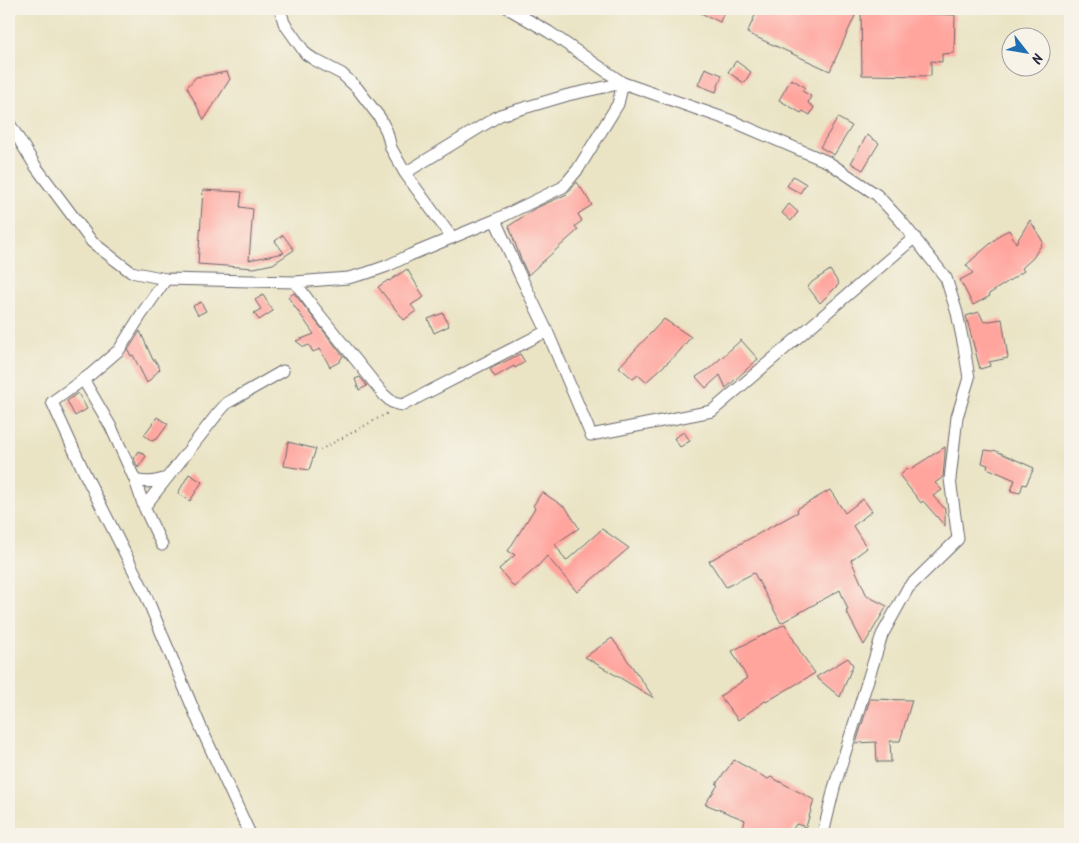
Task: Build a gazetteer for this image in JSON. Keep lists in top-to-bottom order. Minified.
{"north":"bottom right"}
